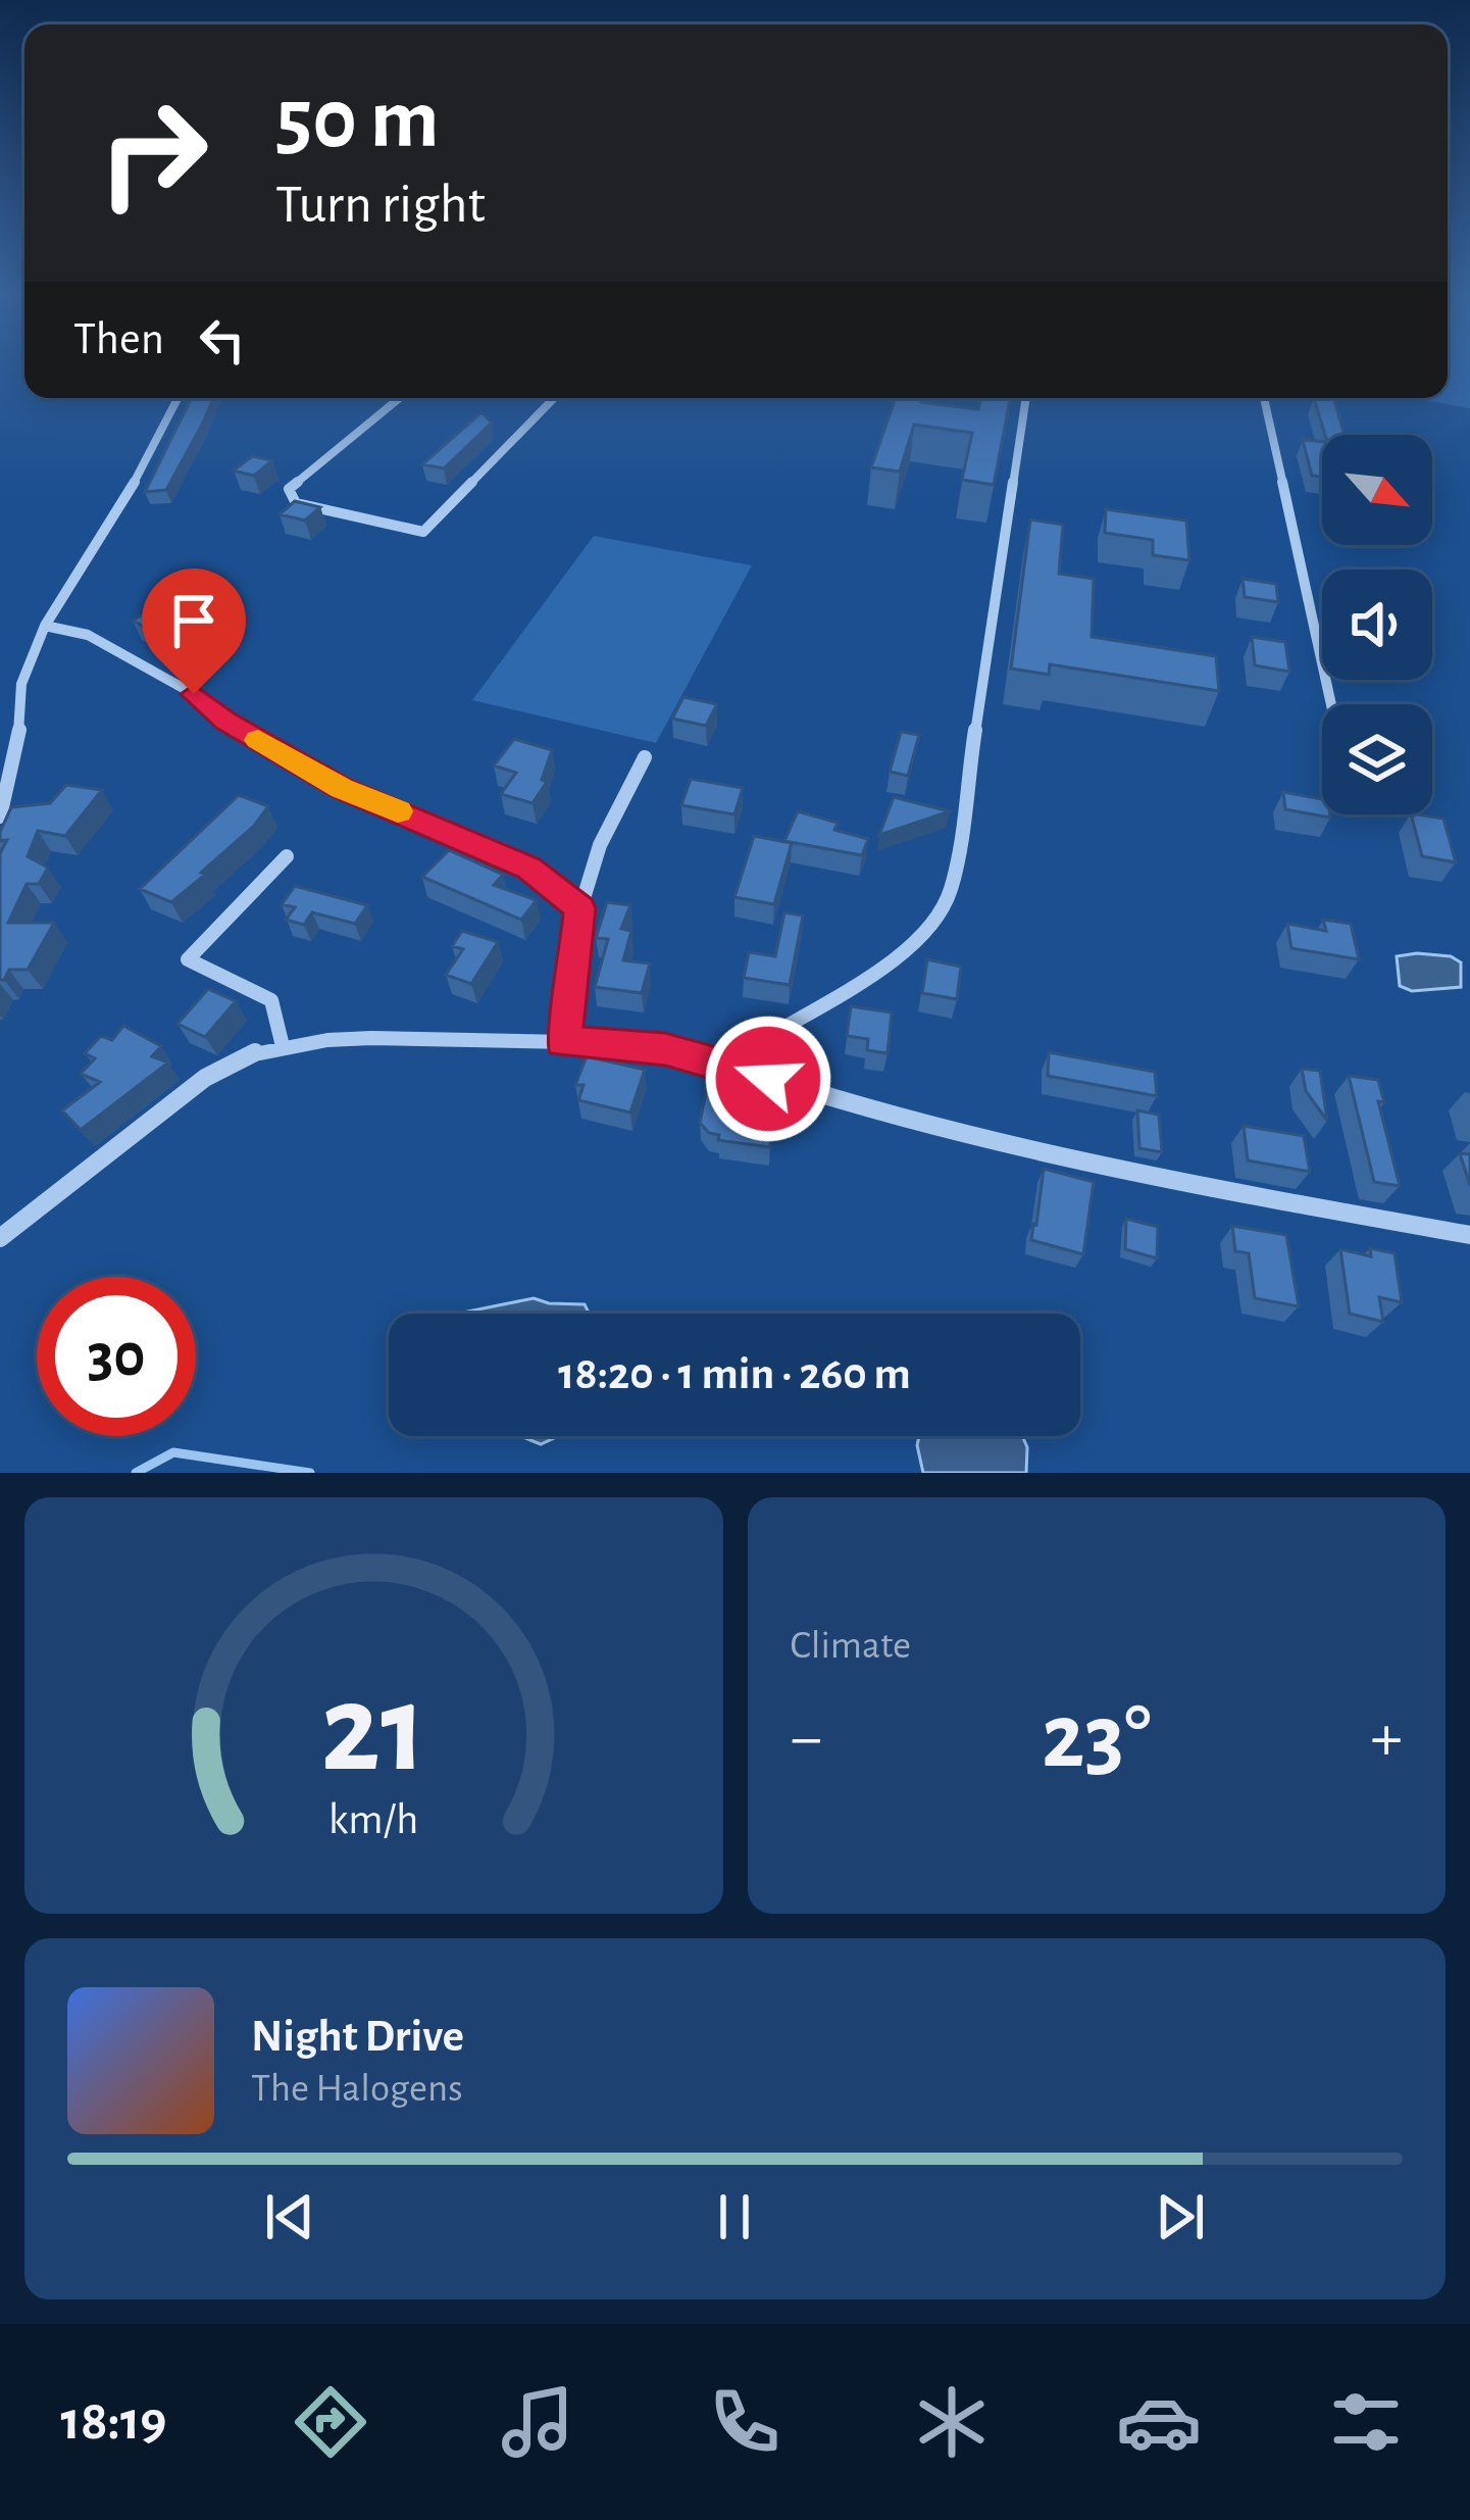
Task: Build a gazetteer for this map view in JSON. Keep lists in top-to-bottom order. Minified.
{"north":"bottom right","page":{"turn":["50 m","Turn right"],"then":"Then","limit":"30","trip":"18:20 · 1 min · 260 m","tile":"Climate","heat":["−","23°","+"],"song":["Night Drive","The Halogens"],"tabs":"18:19","gauge":["21","km/h"]}}
